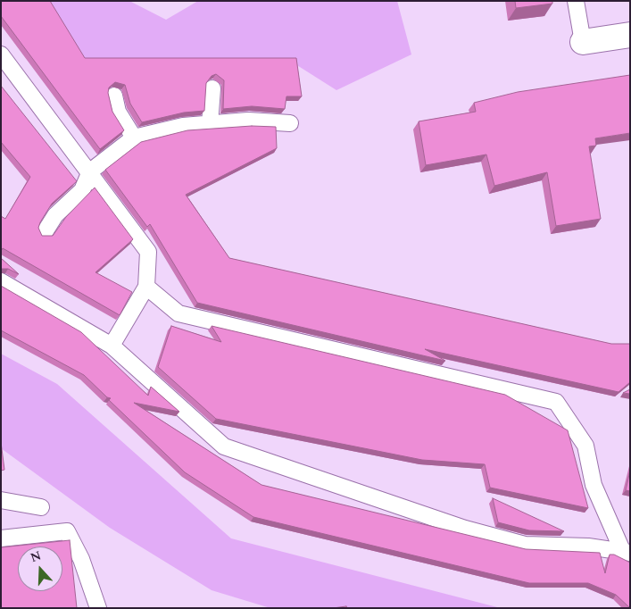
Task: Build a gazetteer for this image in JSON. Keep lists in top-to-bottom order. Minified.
{"north":"top"}
